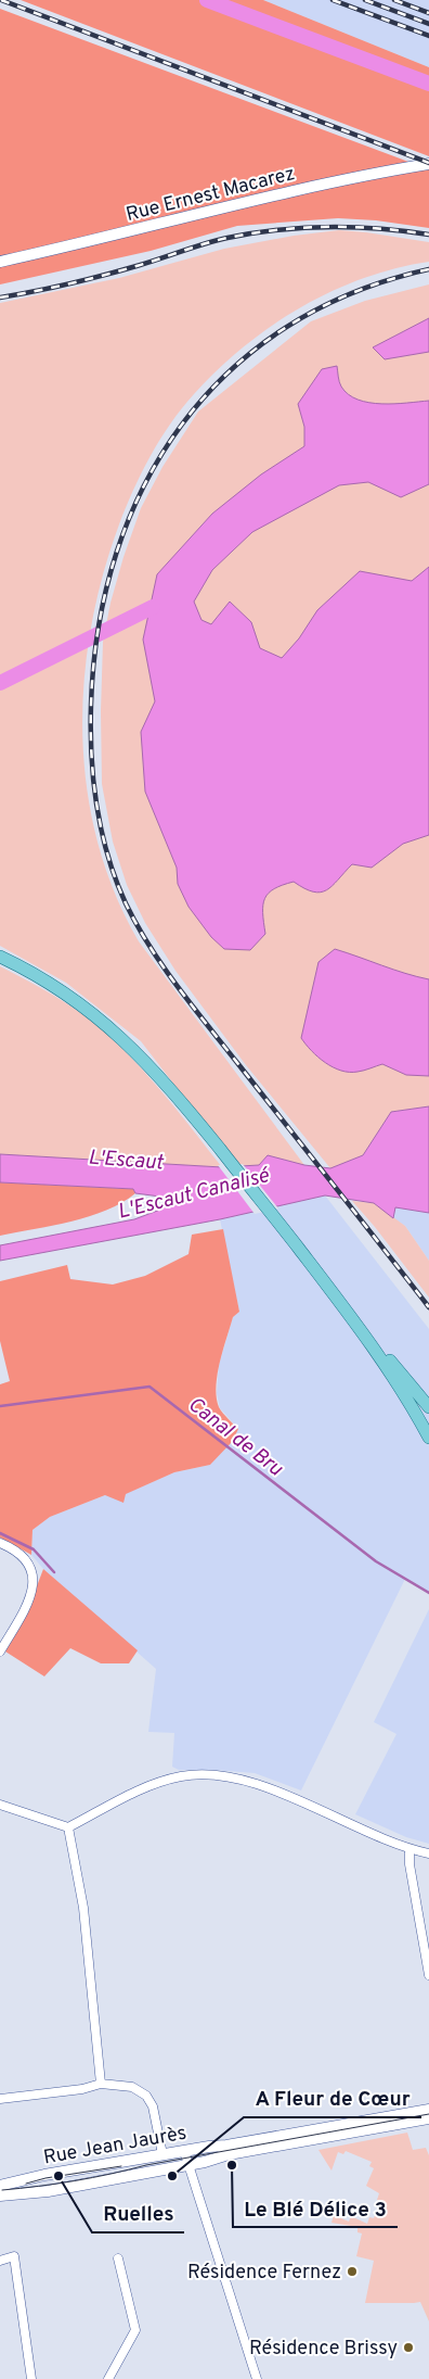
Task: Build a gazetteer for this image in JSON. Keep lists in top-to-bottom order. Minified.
{"streets":{"main road":["Rue Ernest Macarez","Rue Jean Jaurès"]},"water":["L'Escaut","L'Escaut Canalisé","Canal de Bru"],"places":["Le Blé Délice 3","Ruelles","A Fleur de Cœur","Résidence Fernez","Résidence Brissy"]}
